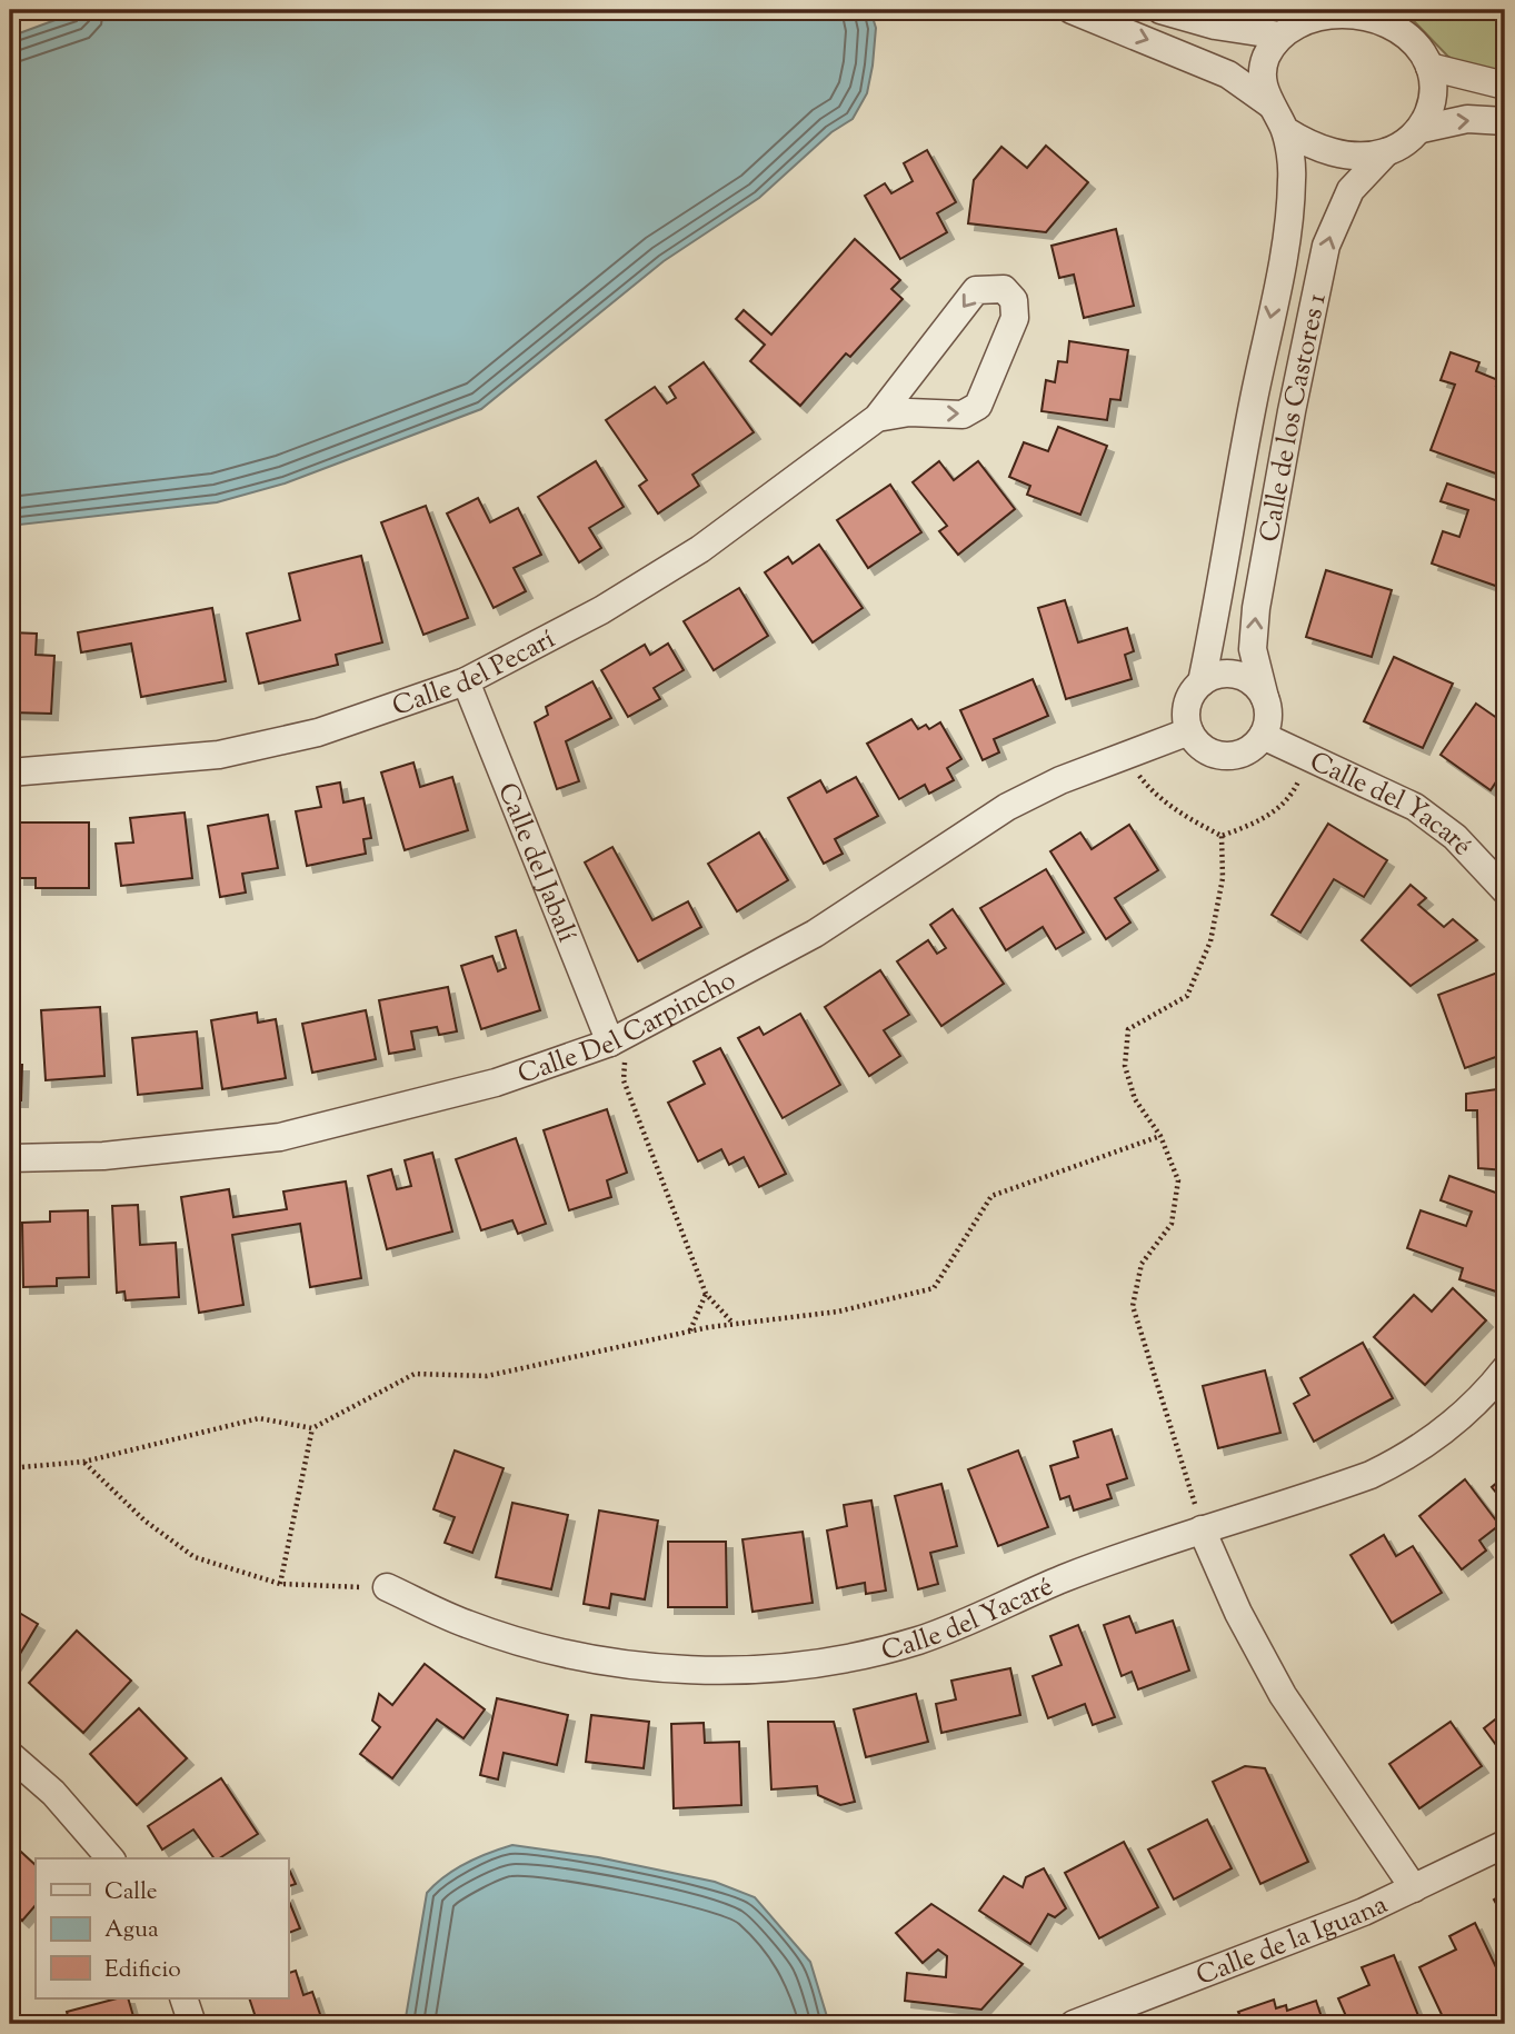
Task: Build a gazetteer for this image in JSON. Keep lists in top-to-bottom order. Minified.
{"streets":{"street":["Calle de los Castores 1","Calle del Pecarí","Calle del Yacaré","Calle del Jabalí","Calle Del Carpincho","Calle de la Iguana"]},"crossings":[["Calle de los Castores 1","Calle del Yacaré"],["Calle de los Castores 1","Calle Del Carpincho"],["Calle del Pecarí","Calle del Jabalí"],["Calle del Yacaré","Calle Del Carpincho"],["Calle del Jabalí","Calle Del Carpincho"]],"legend":["Calle","Agua","Edificio"]}
